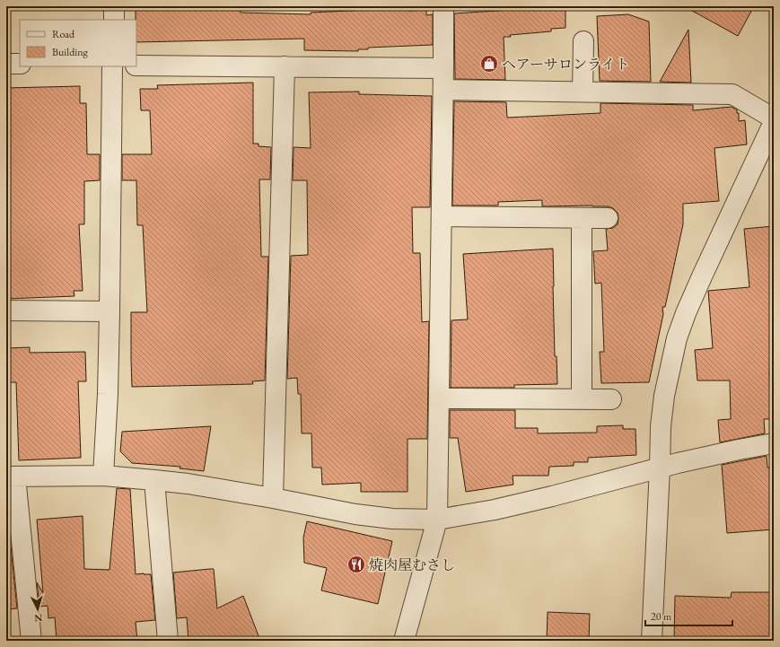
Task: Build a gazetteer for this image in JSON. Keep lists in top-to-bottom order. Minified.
{"places":{"shop":["ヘアーサロンライト"],"restaurant":["焼肉屋むさし"]},"legend":["Road","Building"],"scale_bar":"20 m","north":"bottom"}
